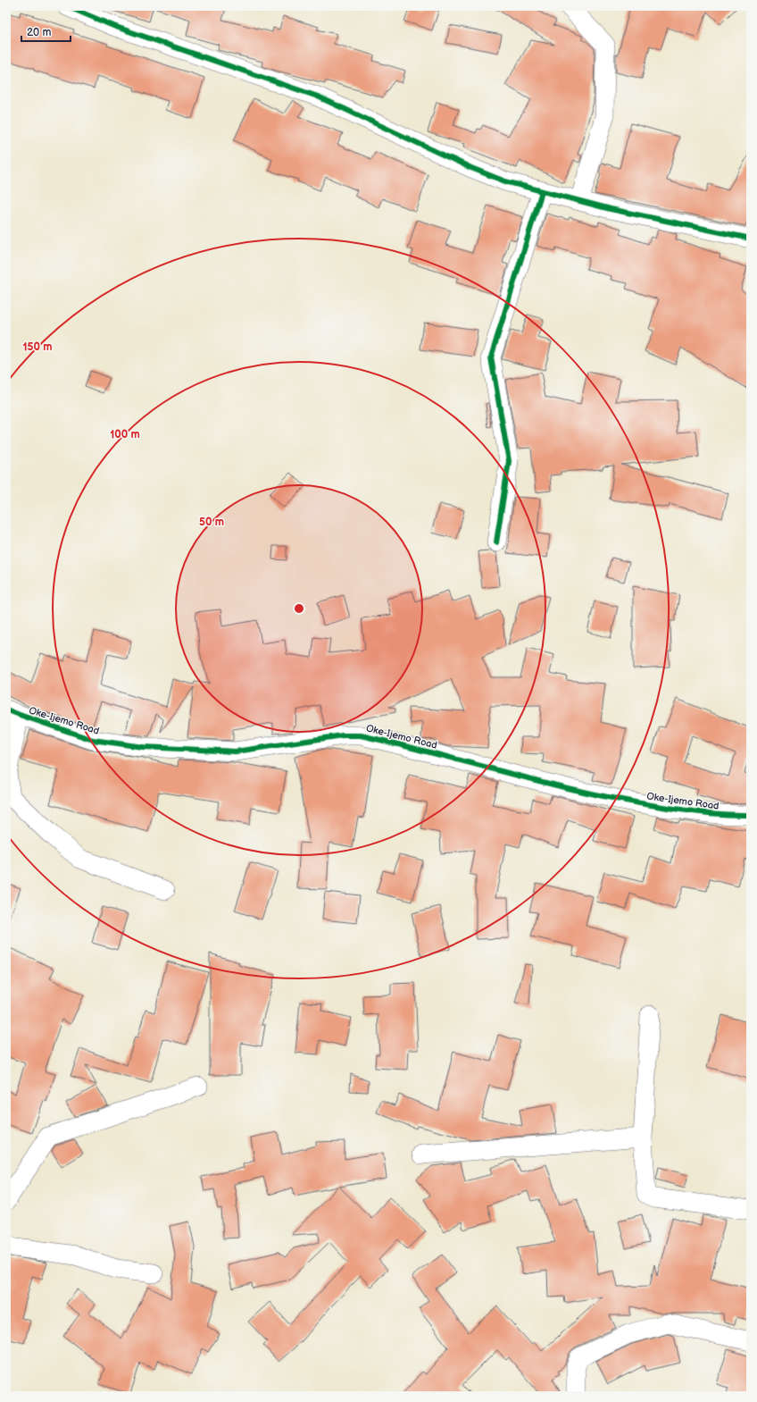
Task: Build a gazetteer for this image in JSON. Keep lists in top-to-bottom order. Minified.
{"streets":{"street":["Oke-Ijemo Road"]},"scale_bar":"20 m","rings":["150 m","100 m","50 m"]}
